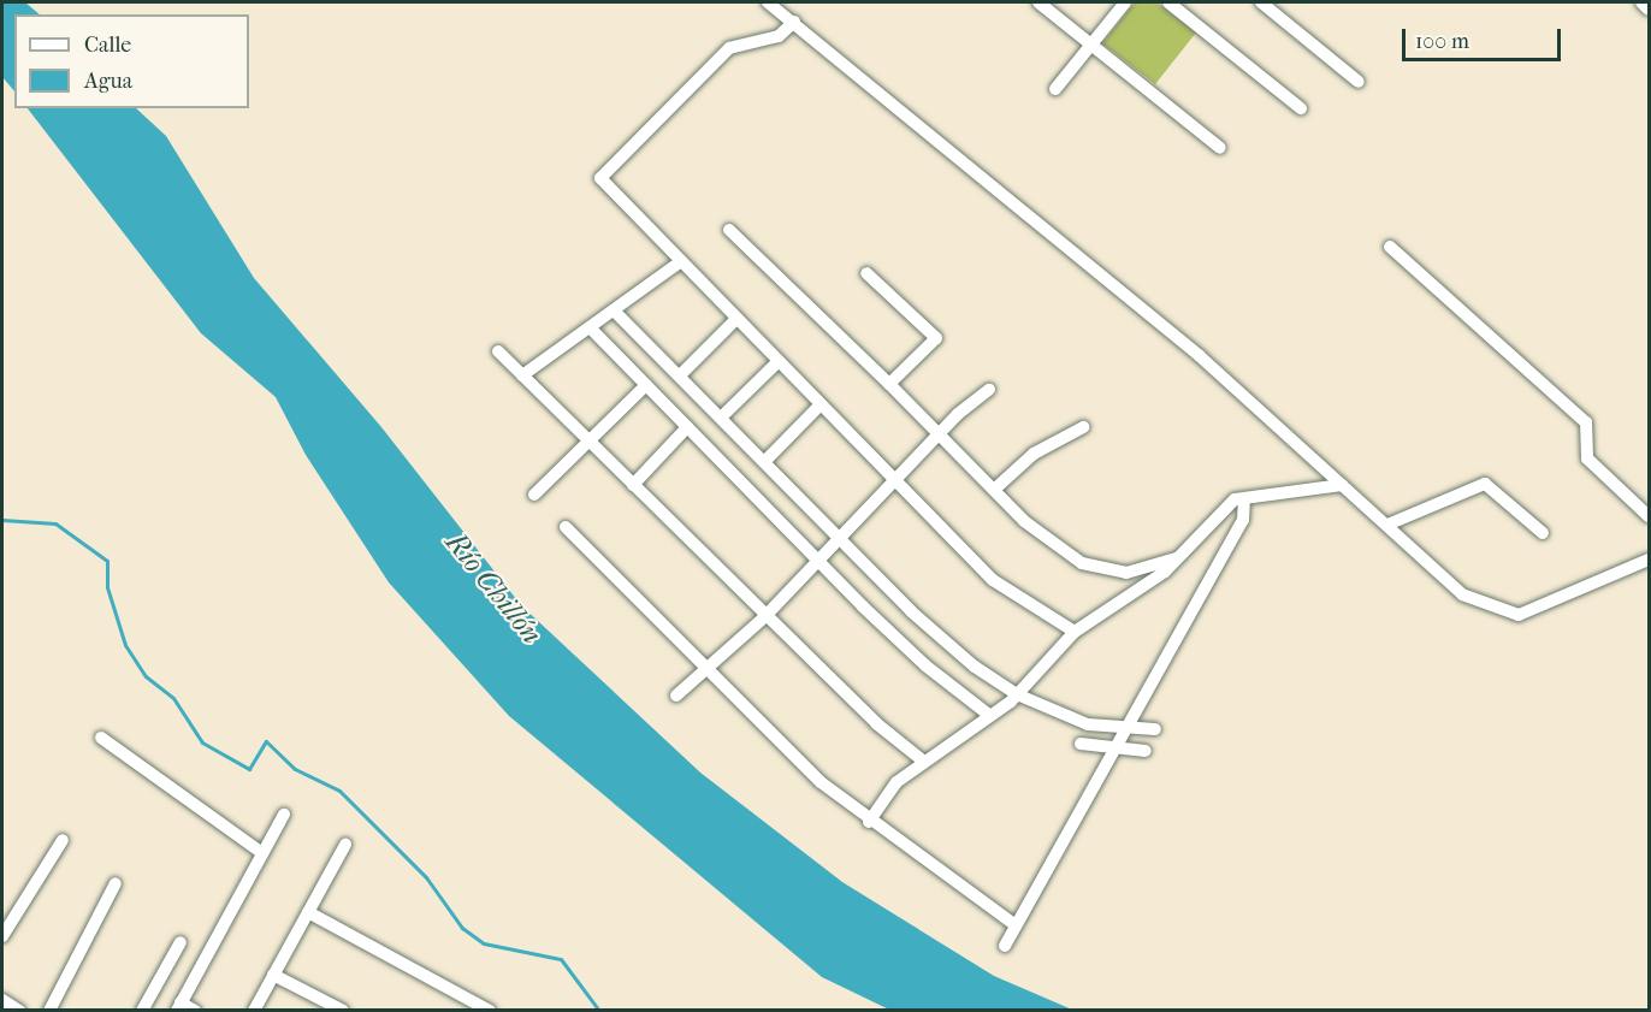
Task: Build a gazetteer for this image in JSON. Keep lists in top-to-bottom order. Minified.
{"water":["Río Chillón"],"legend":["Calle","Agua"],"scale_bar":"100 m"}
